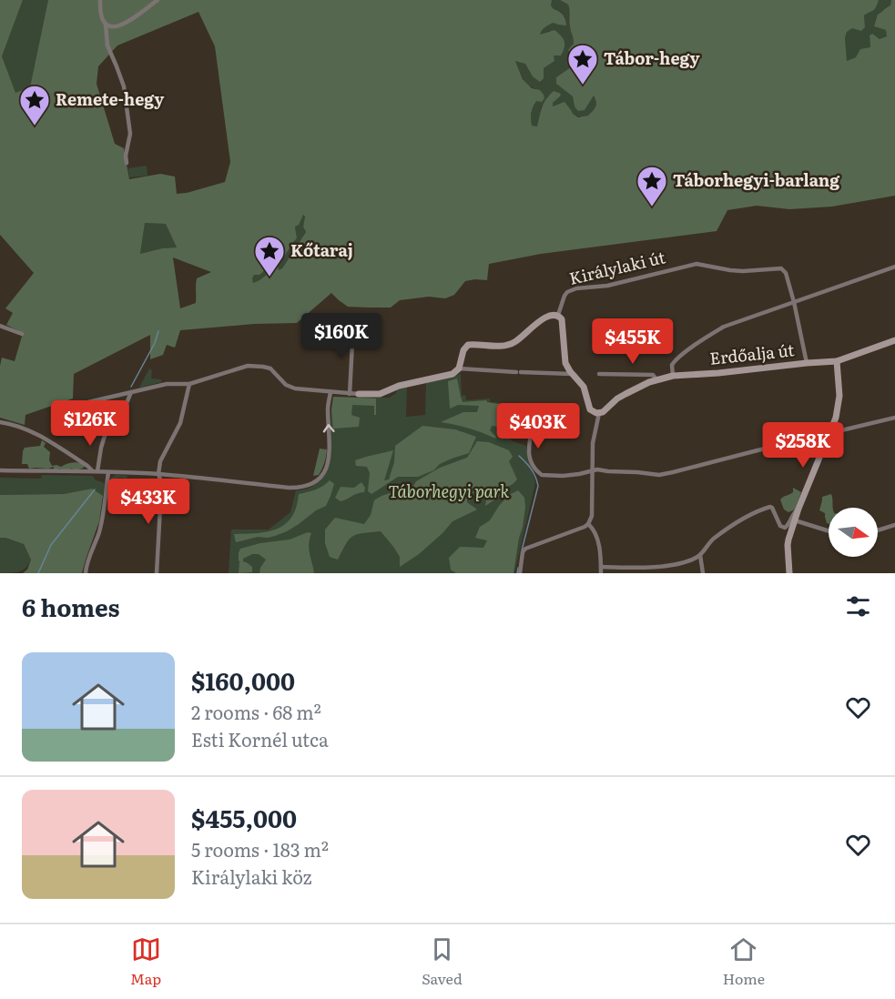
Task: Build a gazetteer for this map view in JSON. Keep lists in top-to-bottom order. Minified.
{"streets":{"street":["Királylaki út","Erdőalja út"]},"crossings":[["Királylaki út","Erdőalja út"]],"parks":["Táborhegyi park"],"places":{"place":["Tábor-hegy","Remete-hegy","Táborhegyi-barlang","Kőtaraj"]},"north":"right","page":{"price":["$160K","$455K","$126K","$403K","$258K","$433K"],"heading":"6 homes","list":[{"name":"$160,000","note":"2 rooms · 68 m² · Esti Kornél utca"},{"name":"$455,000","note":"5 rooms · 183 m² · Királylaki köz"}],"tabs":["Map","Saved","Home"]}}
